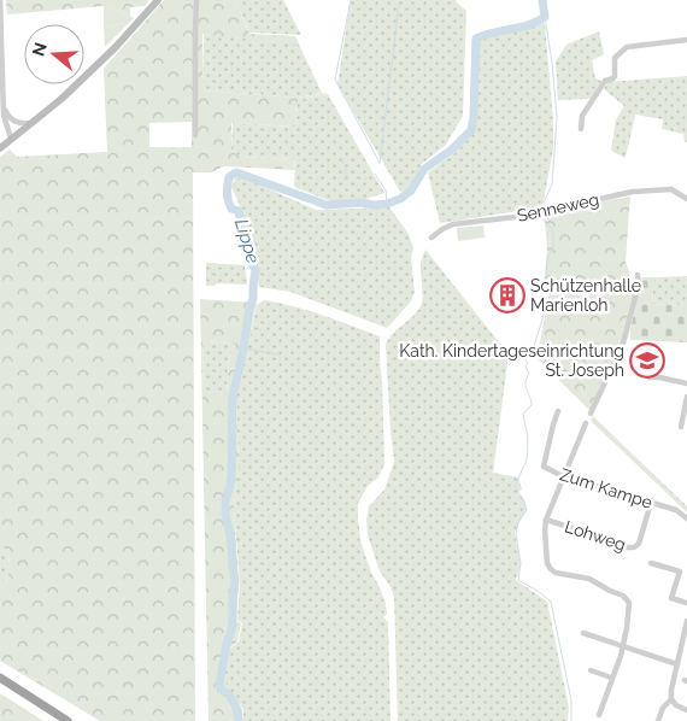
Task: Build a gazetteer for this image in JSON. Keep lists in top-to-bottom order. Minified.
{"streets":{"street":["Senneweg","Zum Kampe","Lohweg"]},"crossings":[["Zum Kampe","Lohweg"]],"water":["Lippe"],"places":{"building":["Schützenhalle Marienloh"],"school or university":["Kath. Kindertageseinrichtung St. Joseph"]},"north":"left"}
